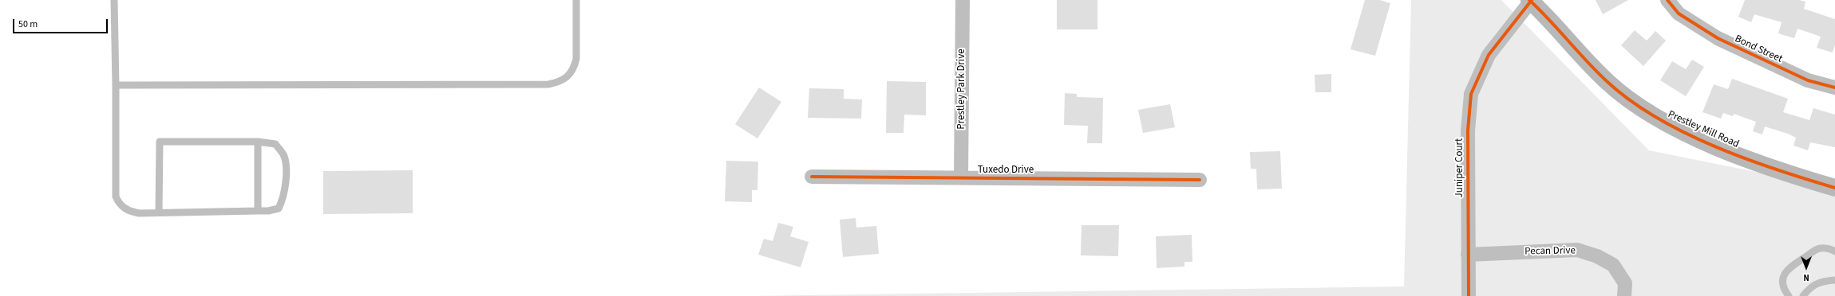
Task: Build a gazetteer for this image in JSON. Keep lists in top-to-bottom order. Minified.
{"streets":{"street":["Bond Street","Prestley Park Drive","Prestley Mill Road","Juniper Court","Tuxedo Drive","Pecan Drive"]},"crossings":[["Prestley Park Drive","Tuxedo Drive"],["Prestley Mill Road","Juniper Court"],["Juniper Court","Pecan Drive"]],"scale_bar":"50 m","north":"bottom"}
